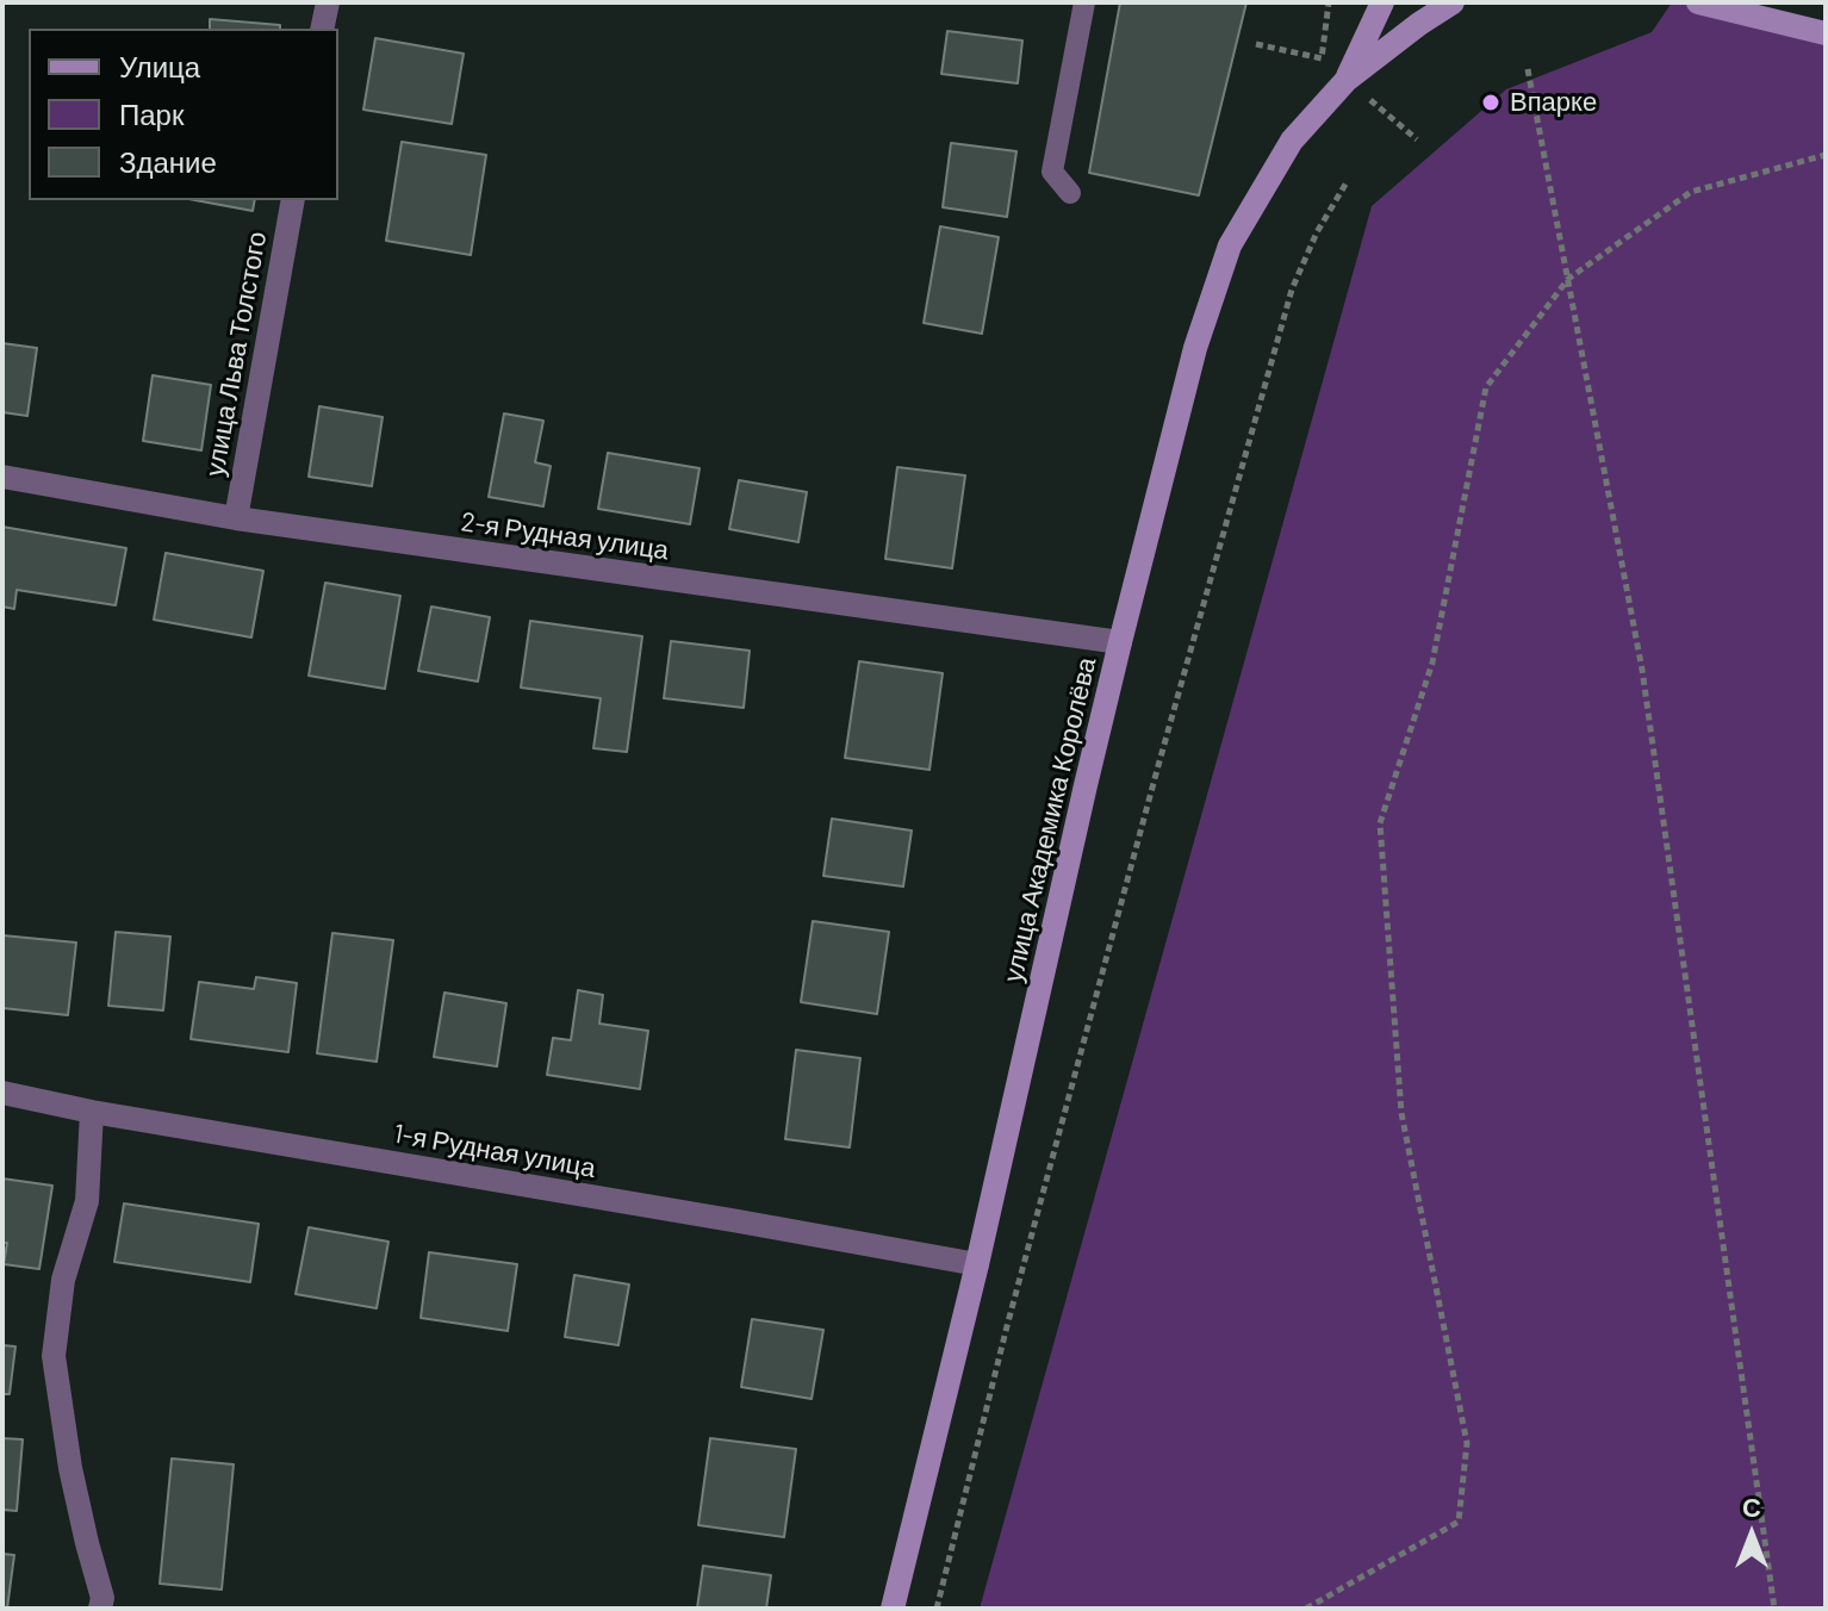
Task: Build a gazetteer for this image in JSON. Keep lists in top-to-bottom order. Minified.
{"streets":{"street":["улица Льва Толстого","2-я Рудная улица","улица Академика Королёва","1-я Рудная улица"]},"crossings":[["улица Льва Толстого","2-я Рудная улица"],["2-я Рудная улица","улица Академика Королёва"],["улица Академика Королёва","1-я Рудная улица"]],"places":["Впарке"],"legend":["Улица","Парк","Здание"],"north":"top"}
